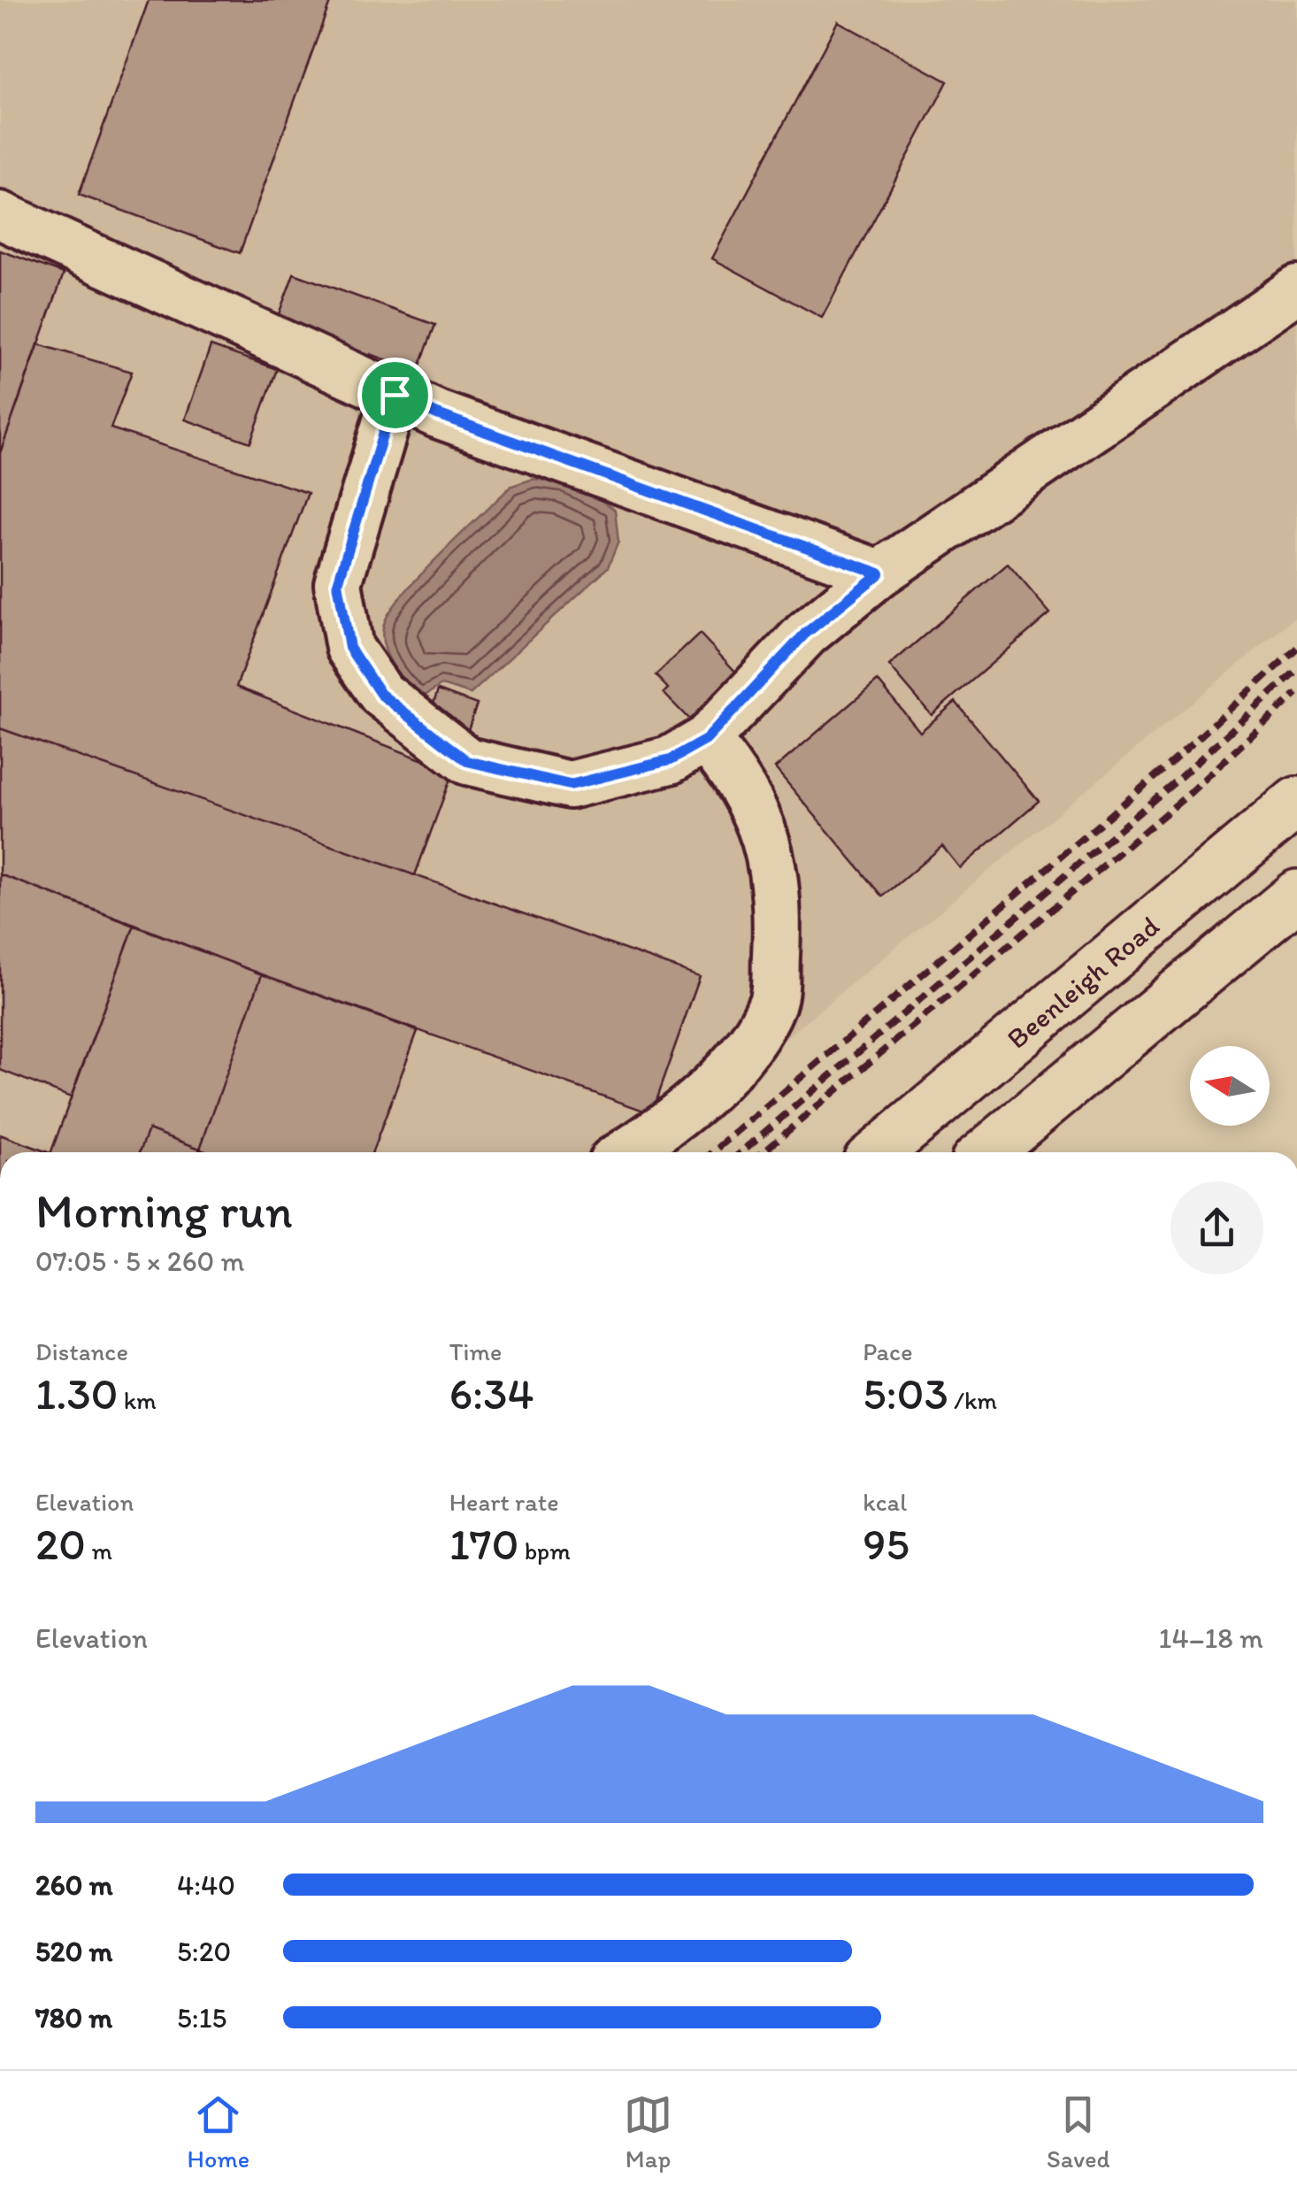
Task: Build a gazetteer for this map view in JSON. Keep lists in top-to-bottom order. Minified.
{"streets":{"main road":["Beenleigh Road"]},"north":"left","page":{"heading":["Morning run","07:05 · 5 × 260 m"],"stats":[["Distance","1.30 km"],["Time","6:34"],["Pace","5:03 /km"],["Elevation","20 m"],["Heart rate","170 bpm"],["kcal","95"]],"chart":["Elevation","14–18 m"],"list":[{"name":"260 m","note":"4:40"},{"name":"520 m","note":"5:20"},{"name":"780 m","note":"5:15"}],"tabs":["Home","Map","Saved"]}}
